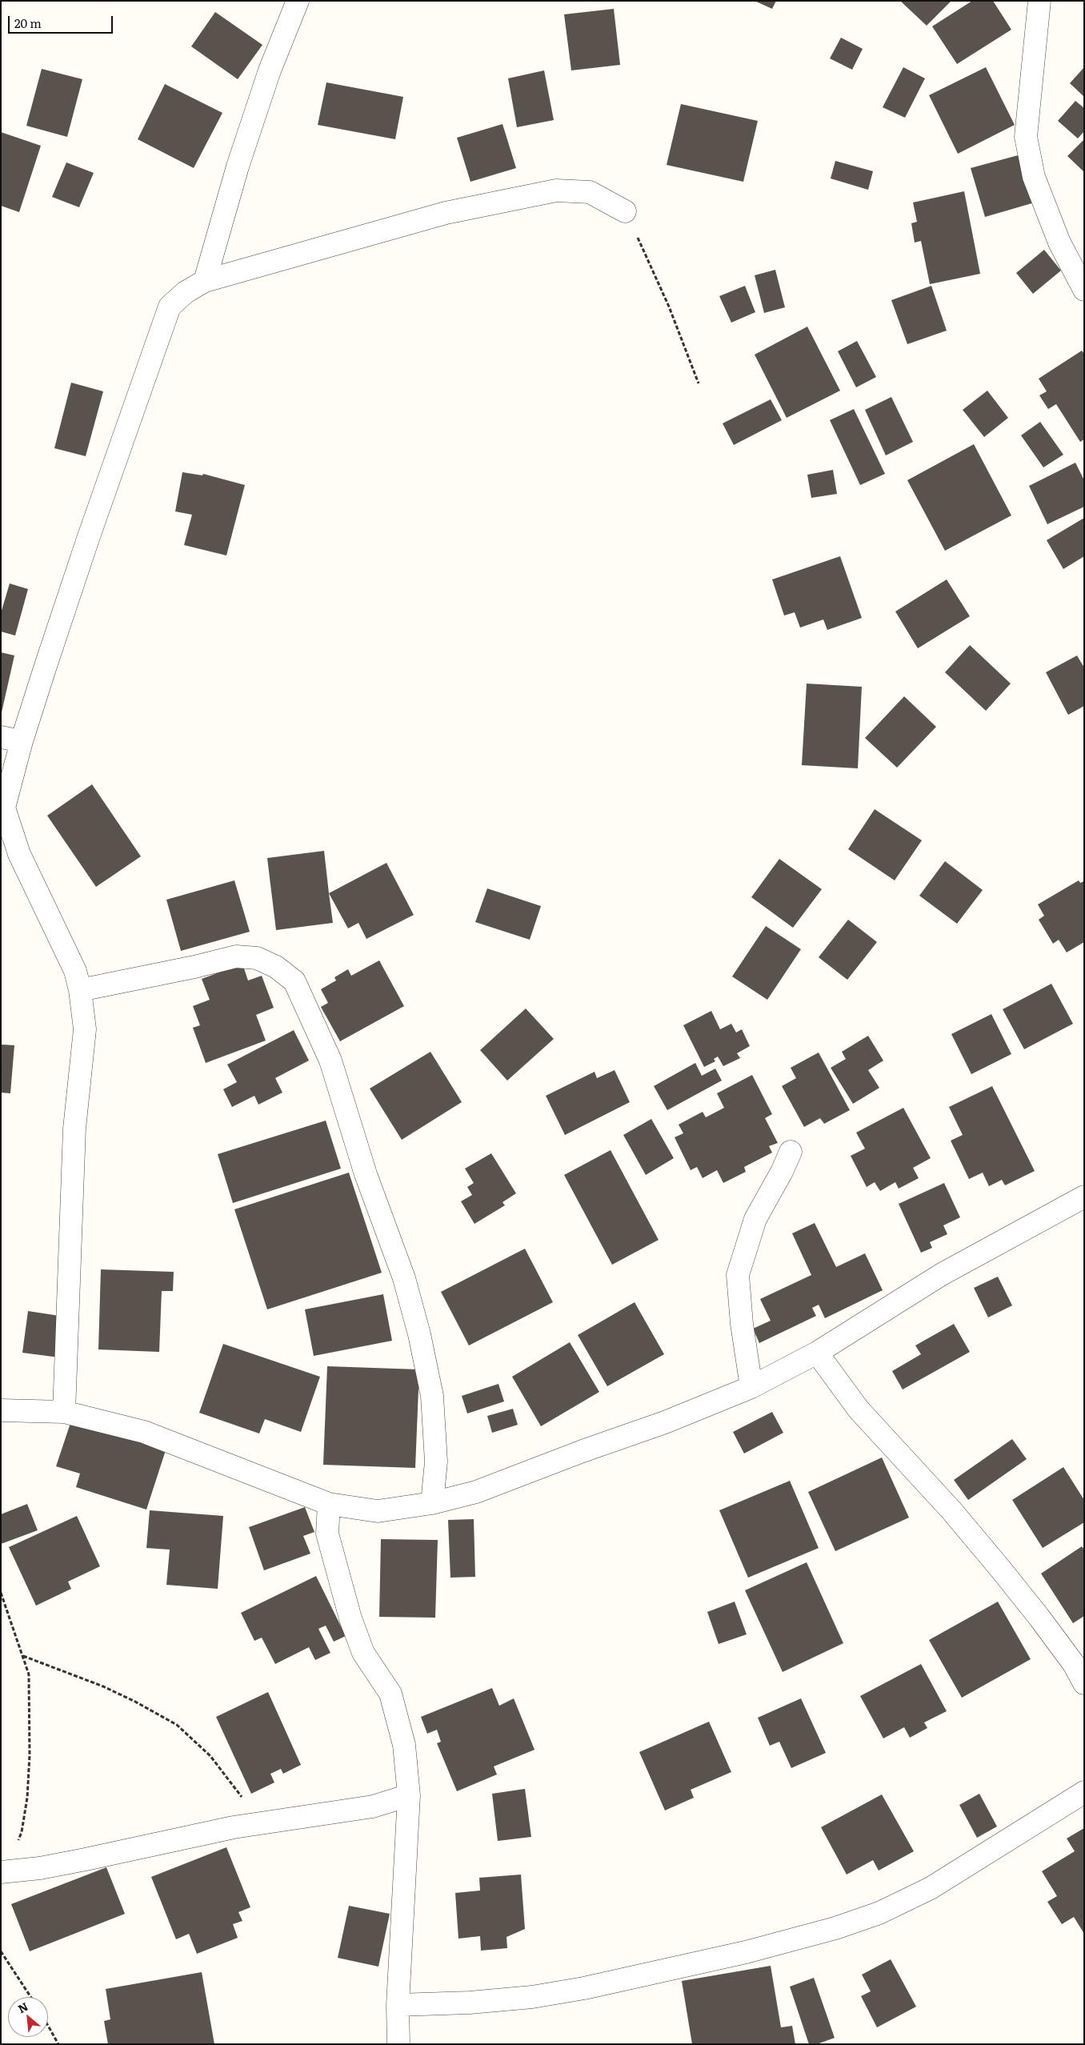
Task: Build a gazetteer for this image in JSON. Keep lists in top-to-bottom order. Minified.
{"scale_bar":"20 m","north":"top left"}
